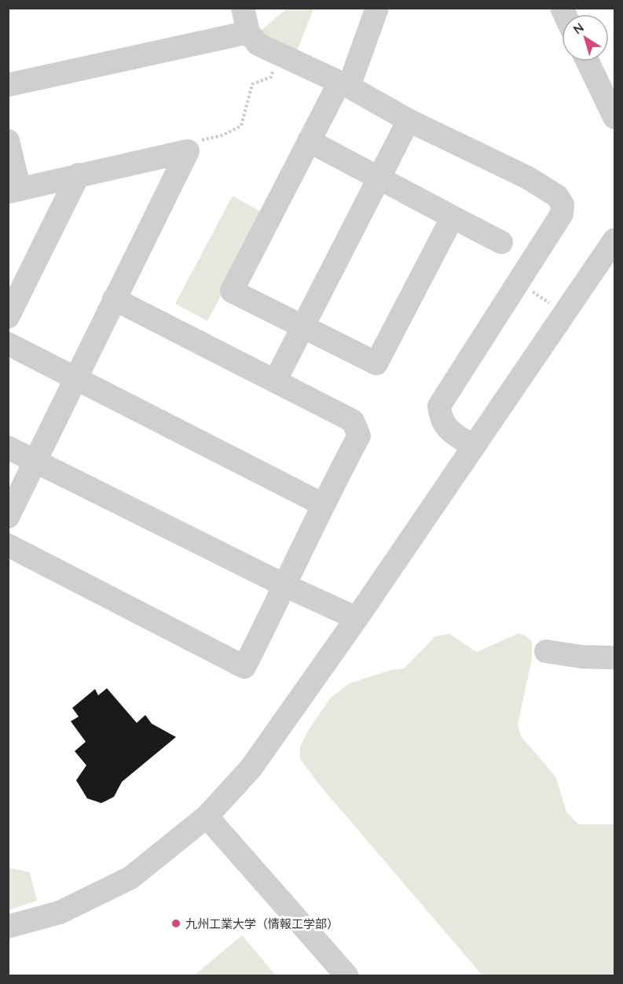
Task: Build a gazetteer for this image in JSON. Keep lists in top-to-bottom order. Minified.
{"places":["九州工業大学（情報工学部）"],"north":"top left"}
